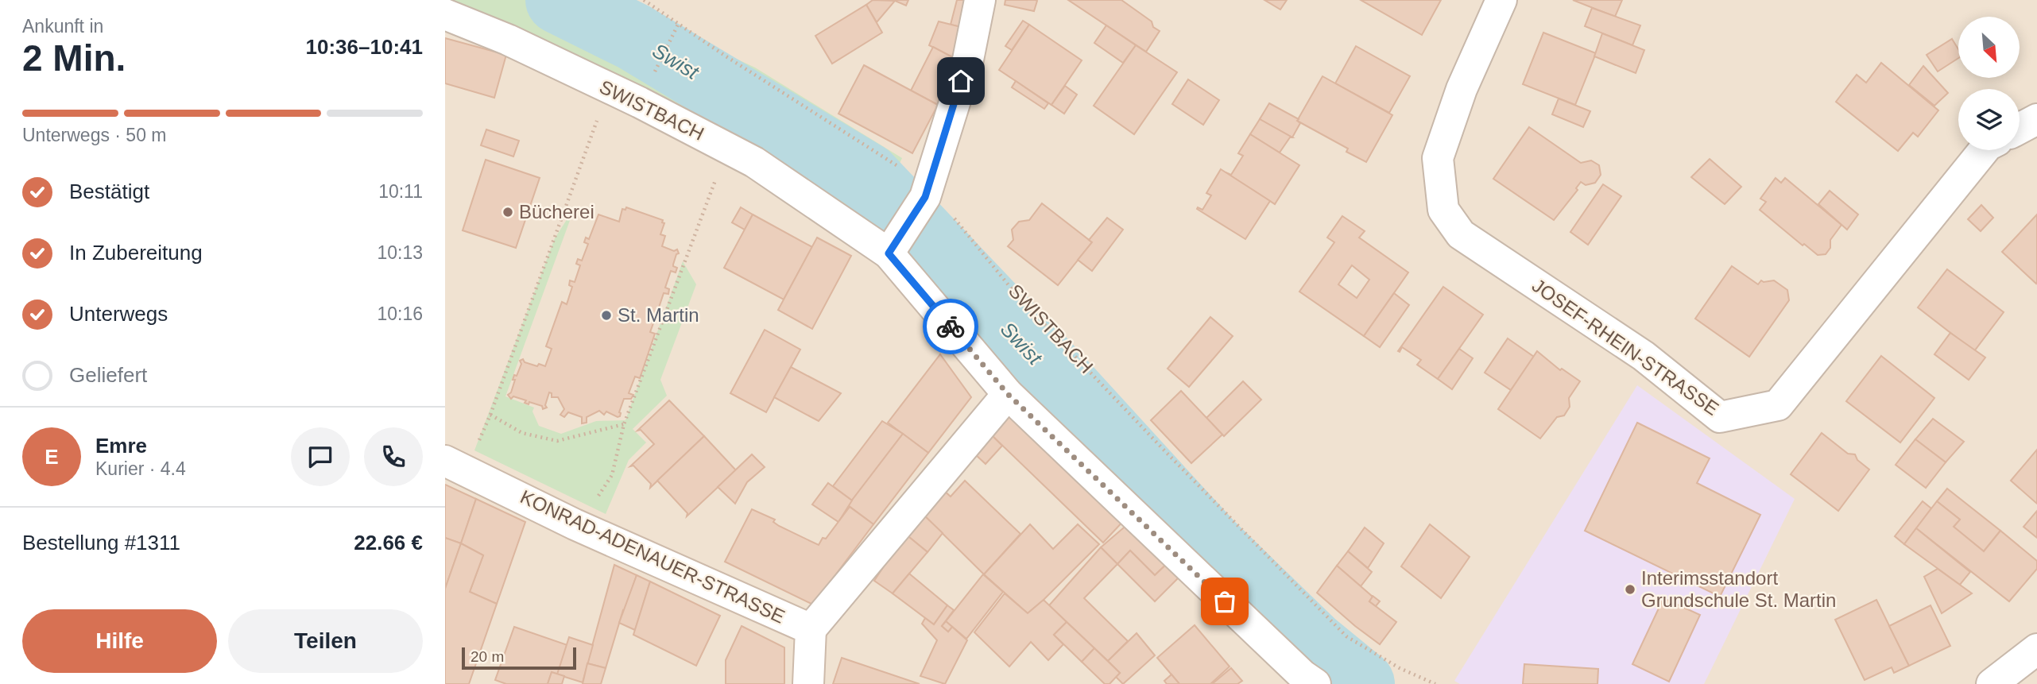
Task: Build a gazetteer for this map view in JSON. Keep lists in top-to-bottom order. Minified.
{"streets":{"street":["SWISTBACH","JOSEF-RHEIN-STRASSE","KONRAD-ADENAUER-STRASSE"]},"water":["Swist"],"places":["Bücherei","St. Martin","Interimsstandort Grundschule St. Martin"],"scale_bar":"20 m","north":"bottom right","page":{"heading":["2 Min.","Ankunft in","10:36–10:41"],"panel":["Emre","Kurier · 4.4","Bestellung #1311","22.66 €"],"bar":"Unterwegs · 50 m","list":[["Bestätigt","10:11"],["In Zubereitung","10:13"],["Unterwegs","10:16"],"Geliefert"],"round":"E","buttons":["Hilfe","Teilen"],"scale":"20 m"}}
